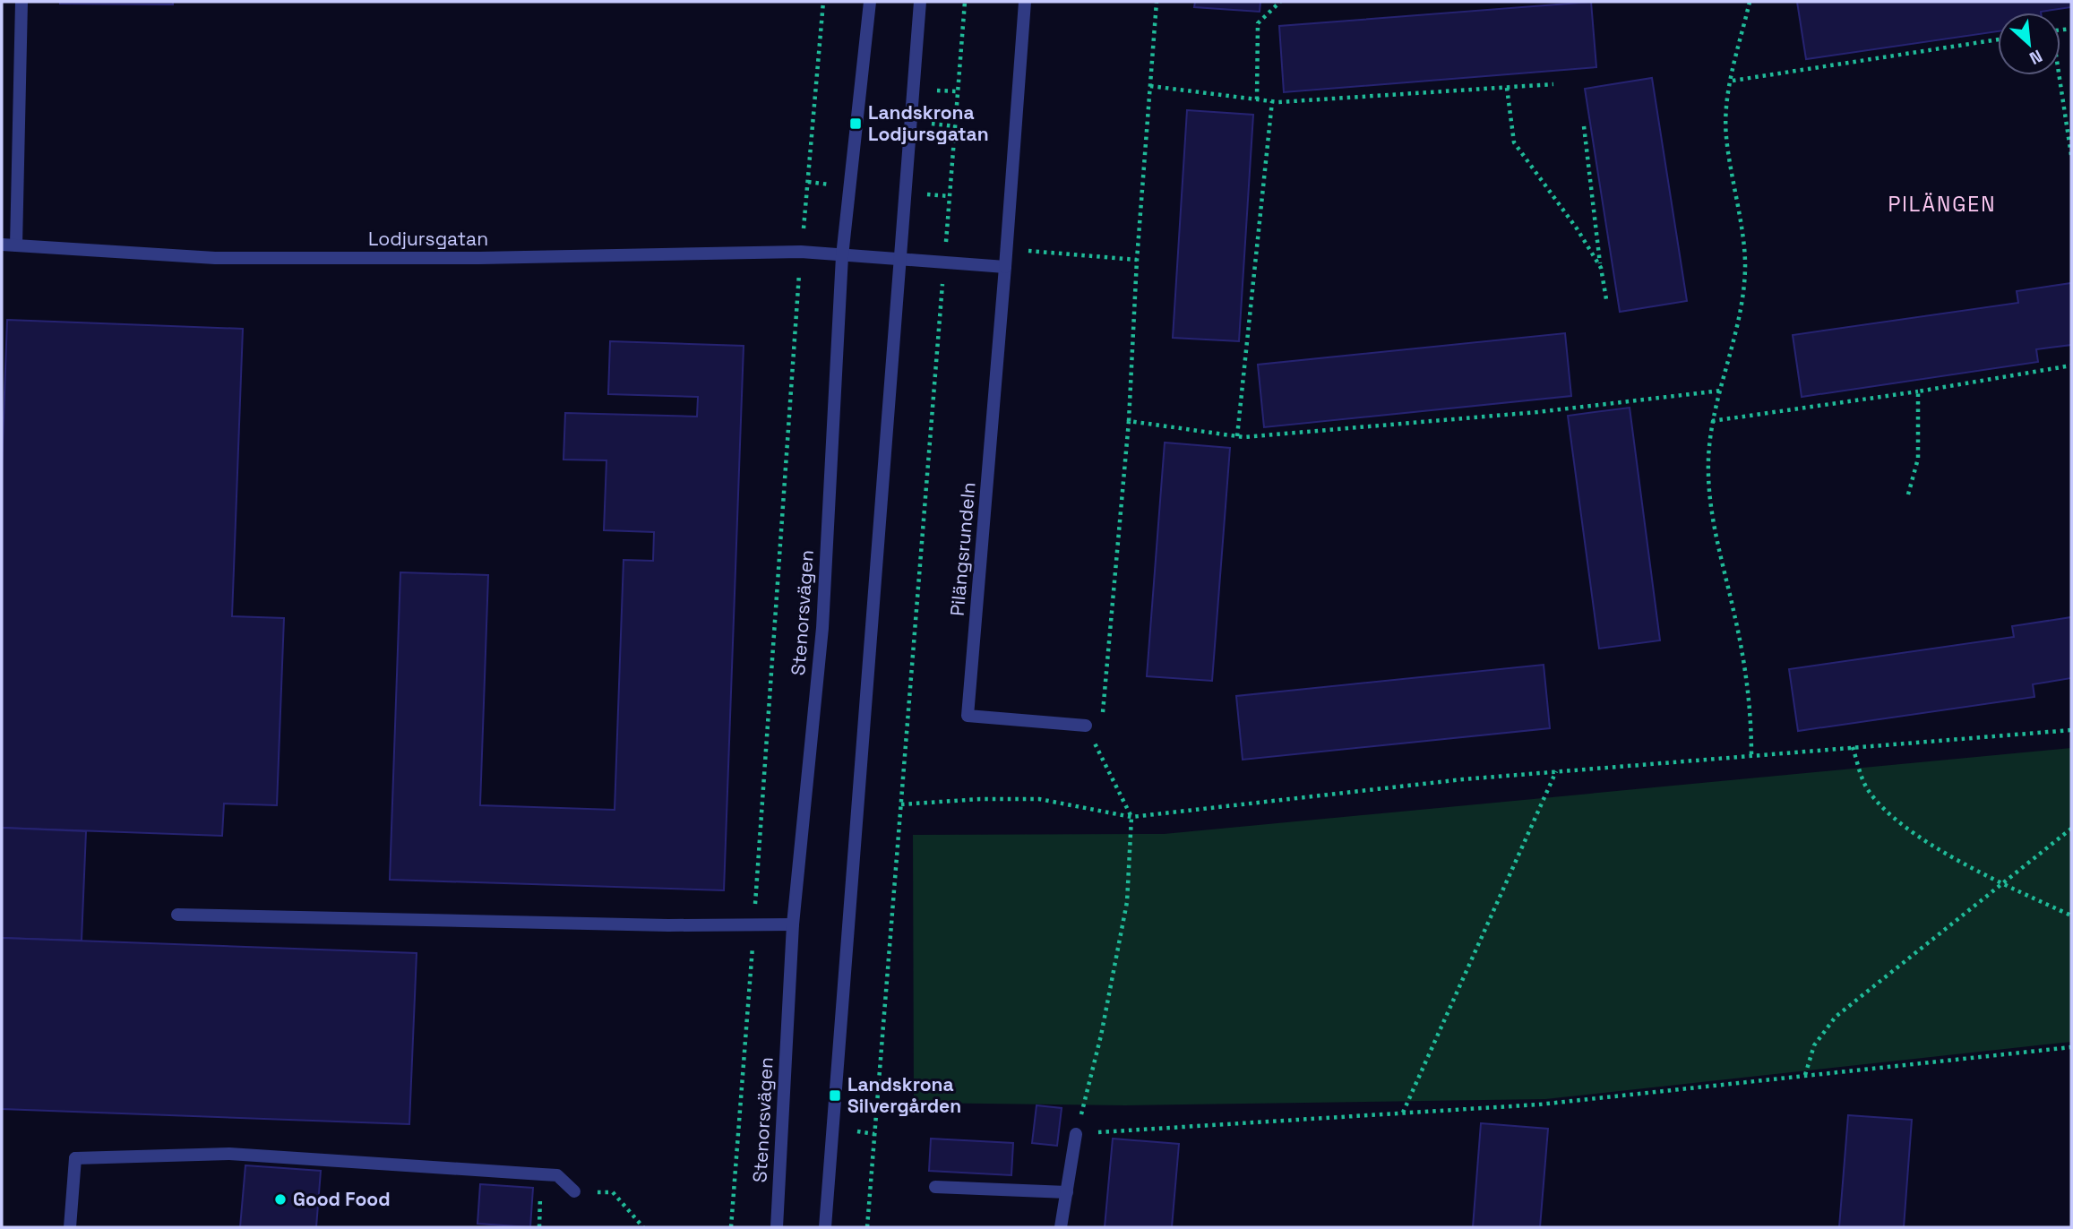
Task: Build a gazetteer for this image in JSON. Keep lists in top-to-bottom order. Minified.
{"streets":{"street":["Lodjursgatan","Pilängsrundeln","Stenorsvägen"]},"crossings":[["Lodjursgatan","Stenorsvägen"]],"districts":["PILÄNGEN"],"places":{"transit":["Landskrona Lodjursgatan","Landskrona Silvergården"],"other":["Good Food"]},"north":"bottom right"}
